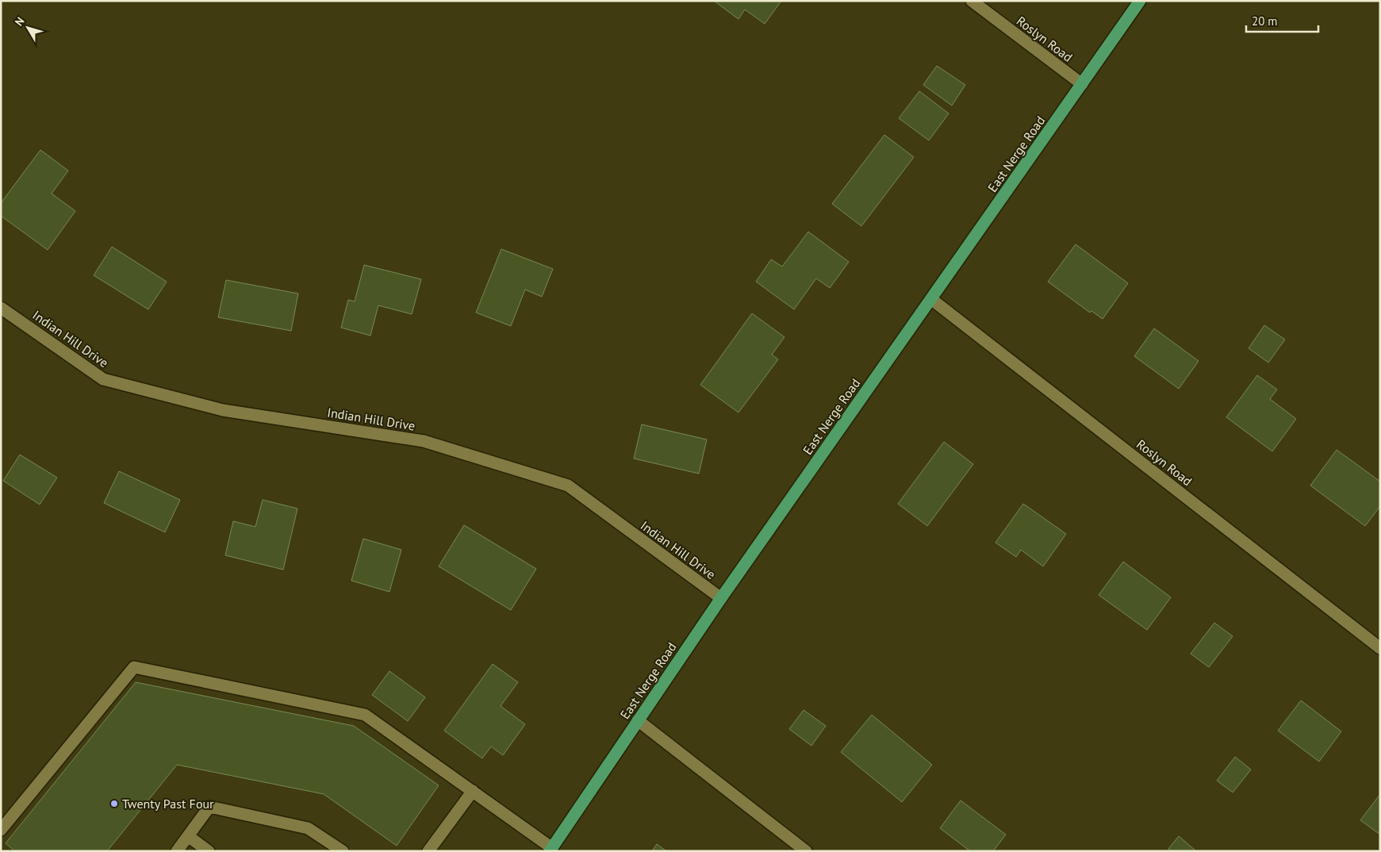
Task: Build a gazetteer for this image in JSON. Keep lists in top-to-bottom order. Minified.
{"streets":{"main road":["East Nerge Road"],"street":["Roslyn Road","Indian Hill Drive"]},"crossings":[["Roslyn Road","East Nerge Road"],["East Nerge Road","Indian Hill Drive"]],"places":["Twenty Past Four"],"scale_bar":"20 m","north":"top left"}
